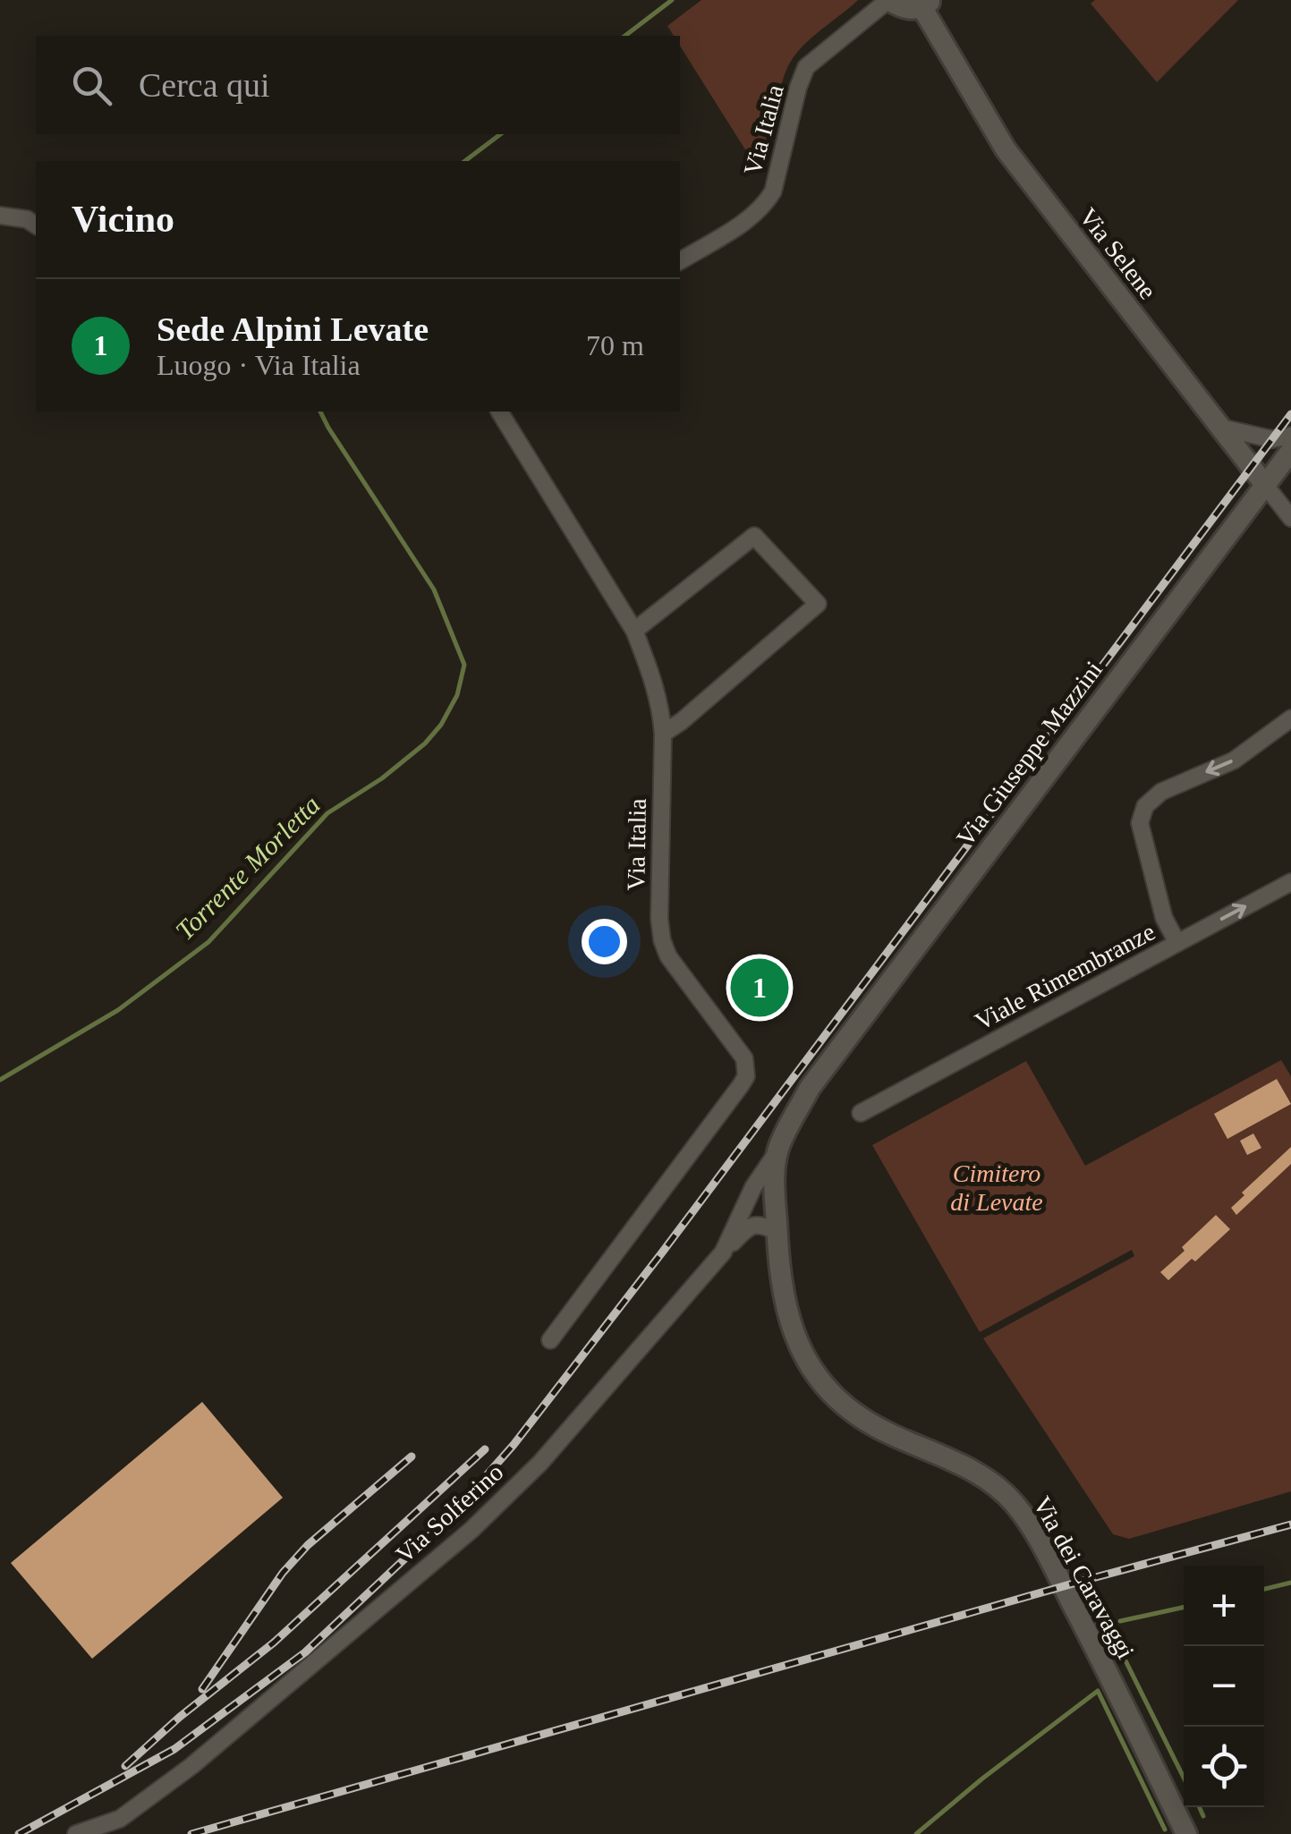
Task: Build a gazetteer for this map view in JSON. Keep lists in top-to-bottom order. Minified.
{"streets":{"street":["Via Italia","Via Selene","Via Giuseppe Mazzini","Viale Rimembranze","Via Solferino","Via dei Caravaggi"]},"crossings":[["Via Selene","Via Giuseppe Mazzini"],["Via Giuseppe Mazzini","Via Solferino"],["Via Giuseppe Mazzini","Via dei Caravaggi"],["Via Solferino","Via dei Caravaggi"]],"water":["Torrente Morletta"],"parks":["Cimitero di Levate"],"page":{"search":"Cerca qui","heading":"Vicino","list":[{"mark":"1","name":"Sede Alpini Levate","note":"Luogo · Via Italia","value":"70 m"}],"pins":"1","map_buttons":["+","−"]}}
